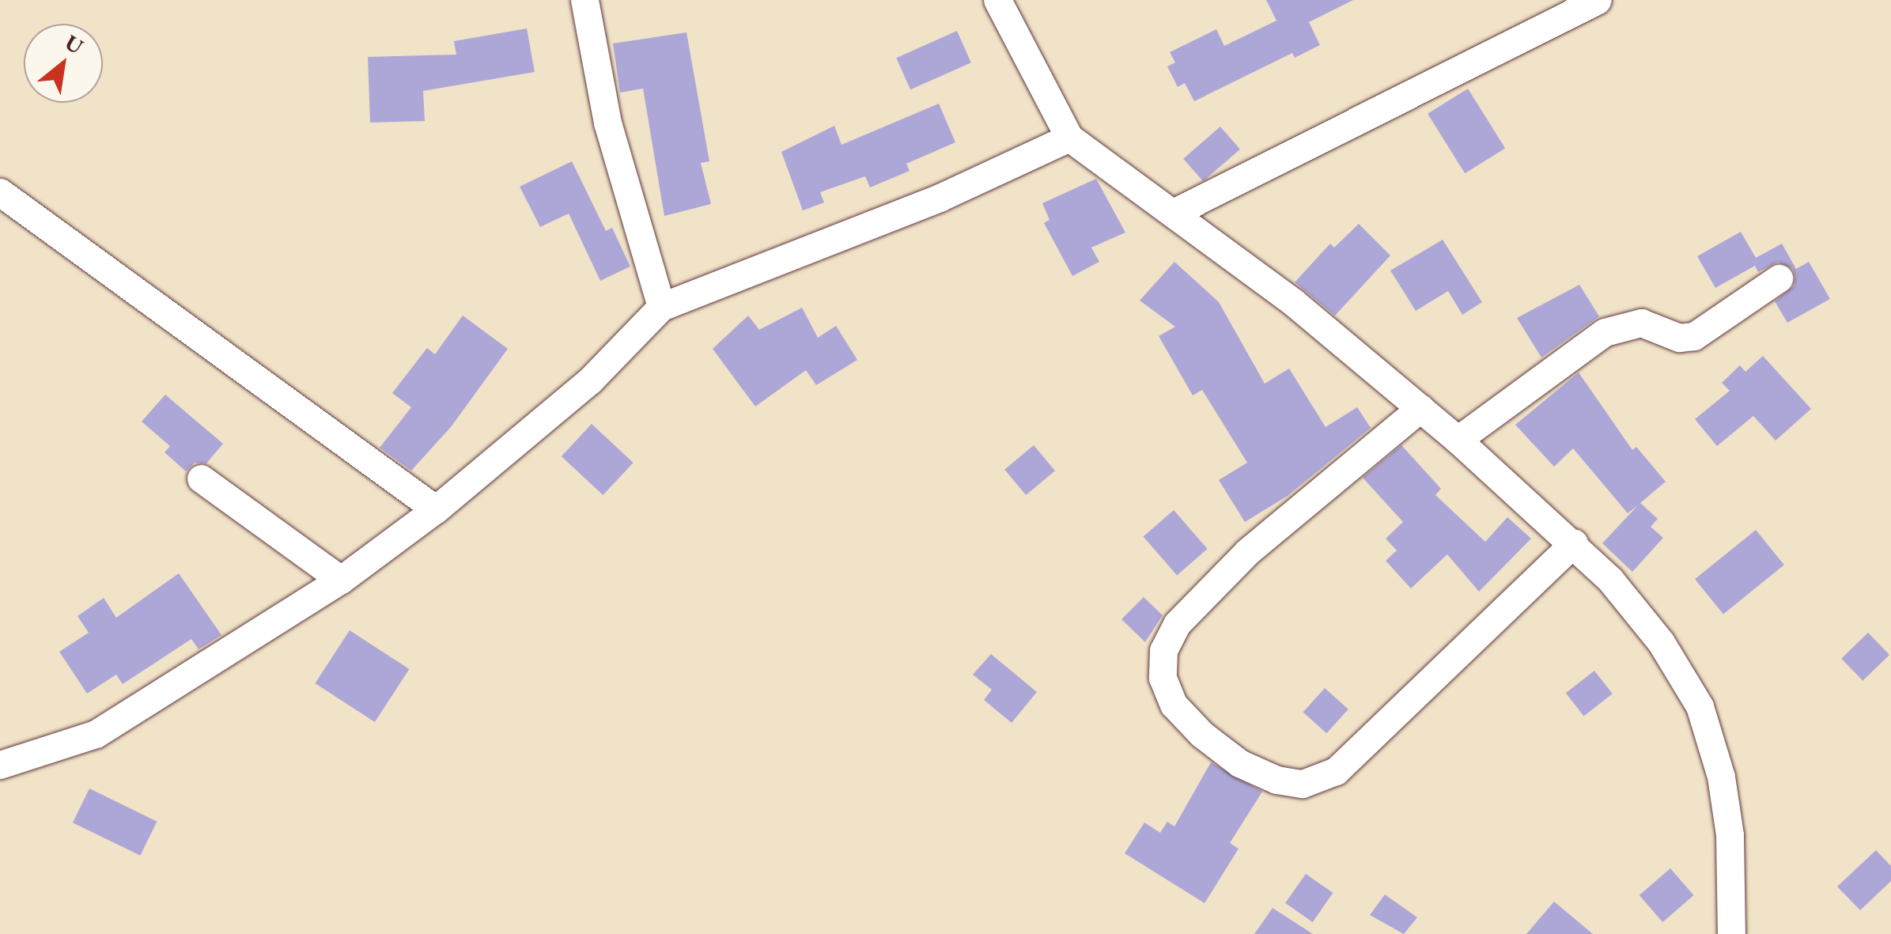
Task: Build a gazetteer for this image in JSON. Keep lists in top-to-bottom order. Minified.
{"north":"top right"}
